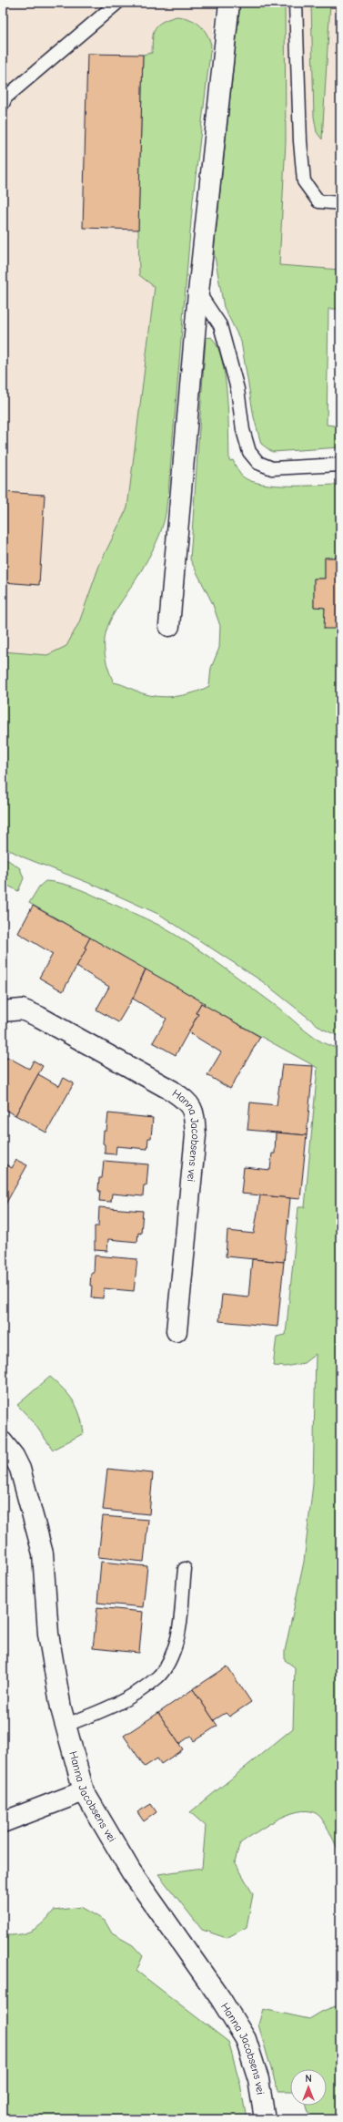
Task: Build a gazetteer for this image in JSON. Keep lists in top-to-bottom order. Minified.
{"streets":{"street":["Hanna Jacobsens vei"]},"north":"top"}
